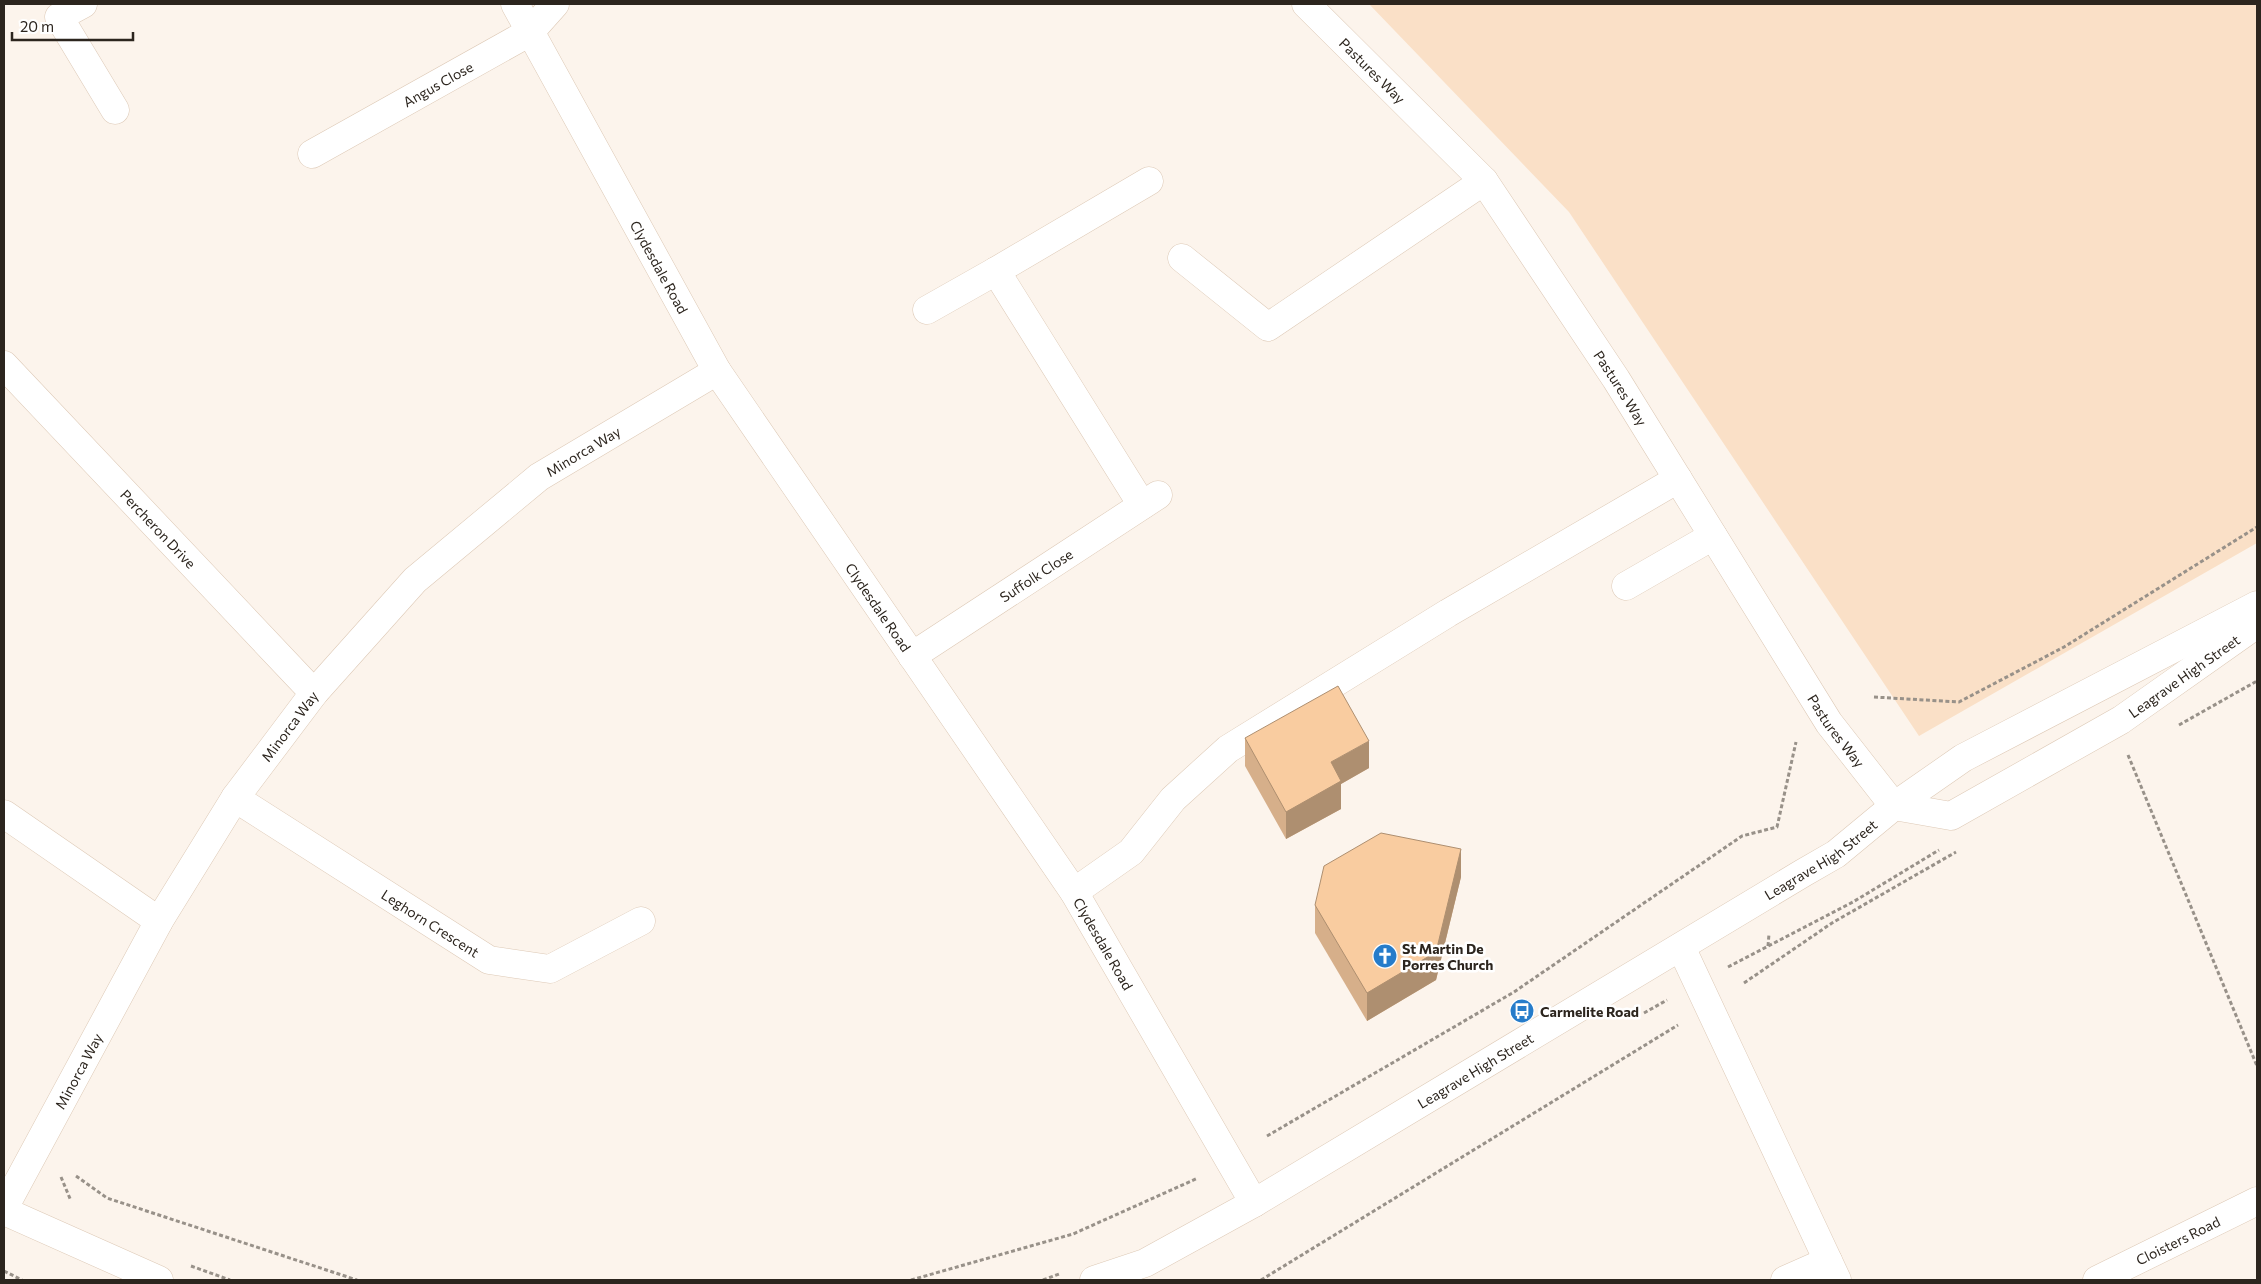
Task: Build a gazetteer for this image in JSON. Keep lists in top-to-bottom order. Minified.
{"streets":{"street":["Pastures Way","Angus Close","Clydesdale Road","Minorca Way","Percheron Drive","Suffolk Close","Leagrave High Street","Leghorn Crescent","Cloisters Road"]},"crossings":[["Pastures Way","Leagrave High Street"],["Angus Close","Clydesdale Road"],["Clydesdale Road","Minorca Way"],["Clydesdale Road","Suffolk Close"],["Clydesdale Road","Leagrave High Street"],["Minorca Way","Percheron Drive"],["Minorca Way","Leghorn Crescent"]],"places":{"church":["St Martin De Porres Church"],"bus stop":["Carmelite Road"]},"scale_bar":"20 m"}
